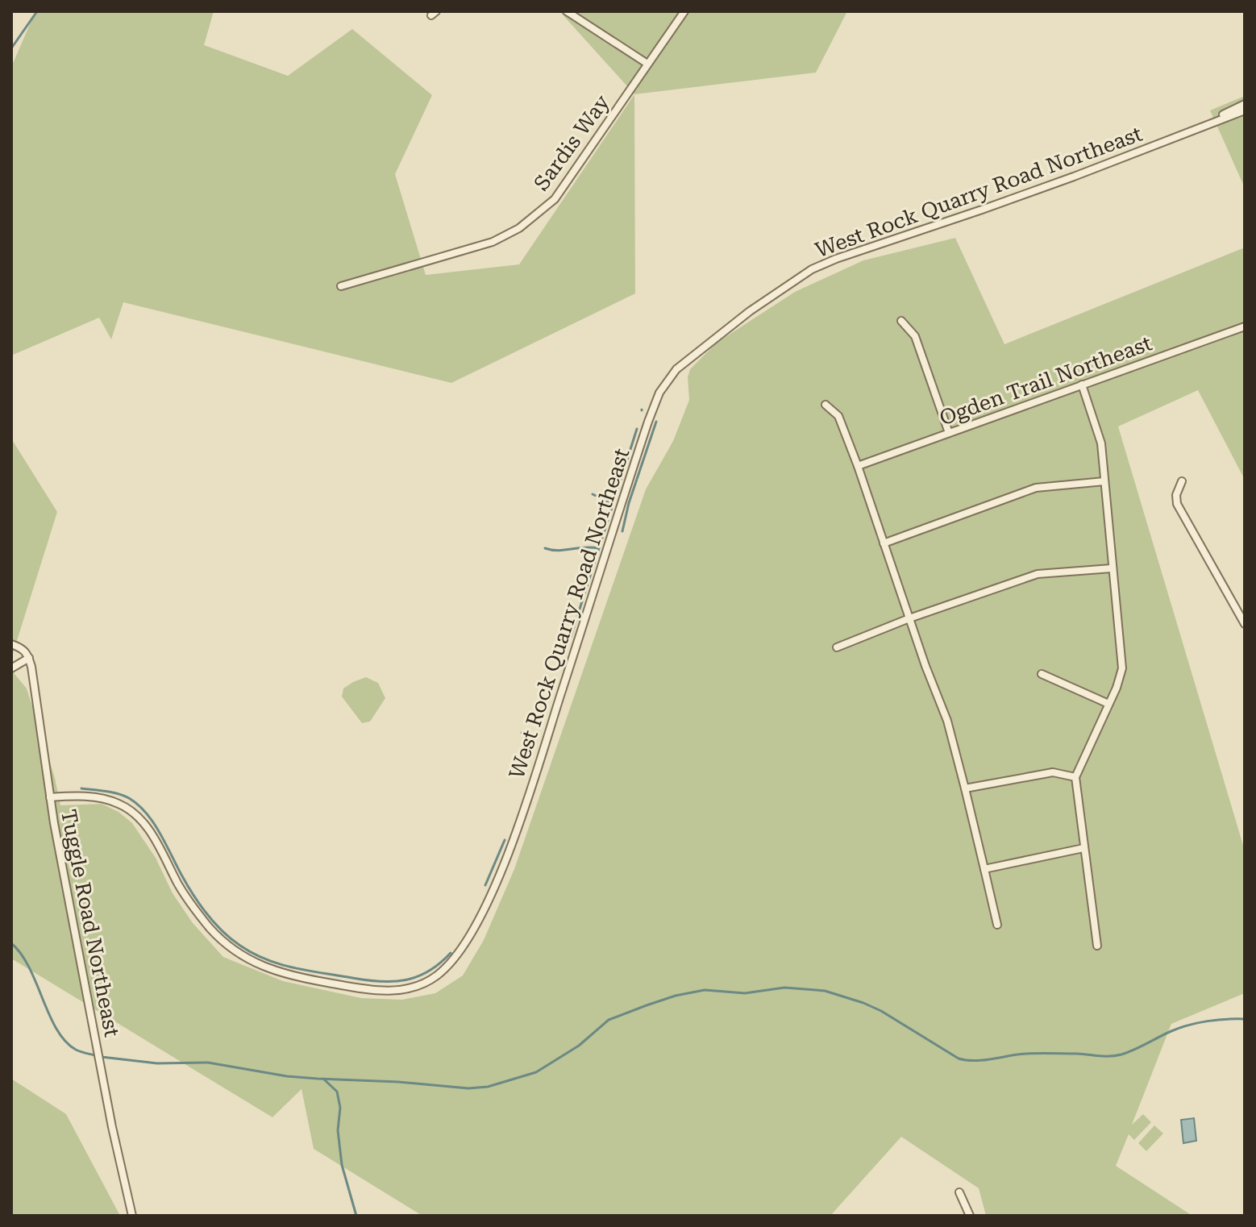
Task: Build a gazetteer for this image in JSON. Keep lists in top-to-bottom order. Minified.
{"streets":{"street":["Sardis Way","West Rock Quarry Road Northeast","Ogden Trail Northeast","Tuggle Road Northeast"]},"crossings":[["West Rock Quarry Road Northeast","Tuggle Road Northeast"]]}
